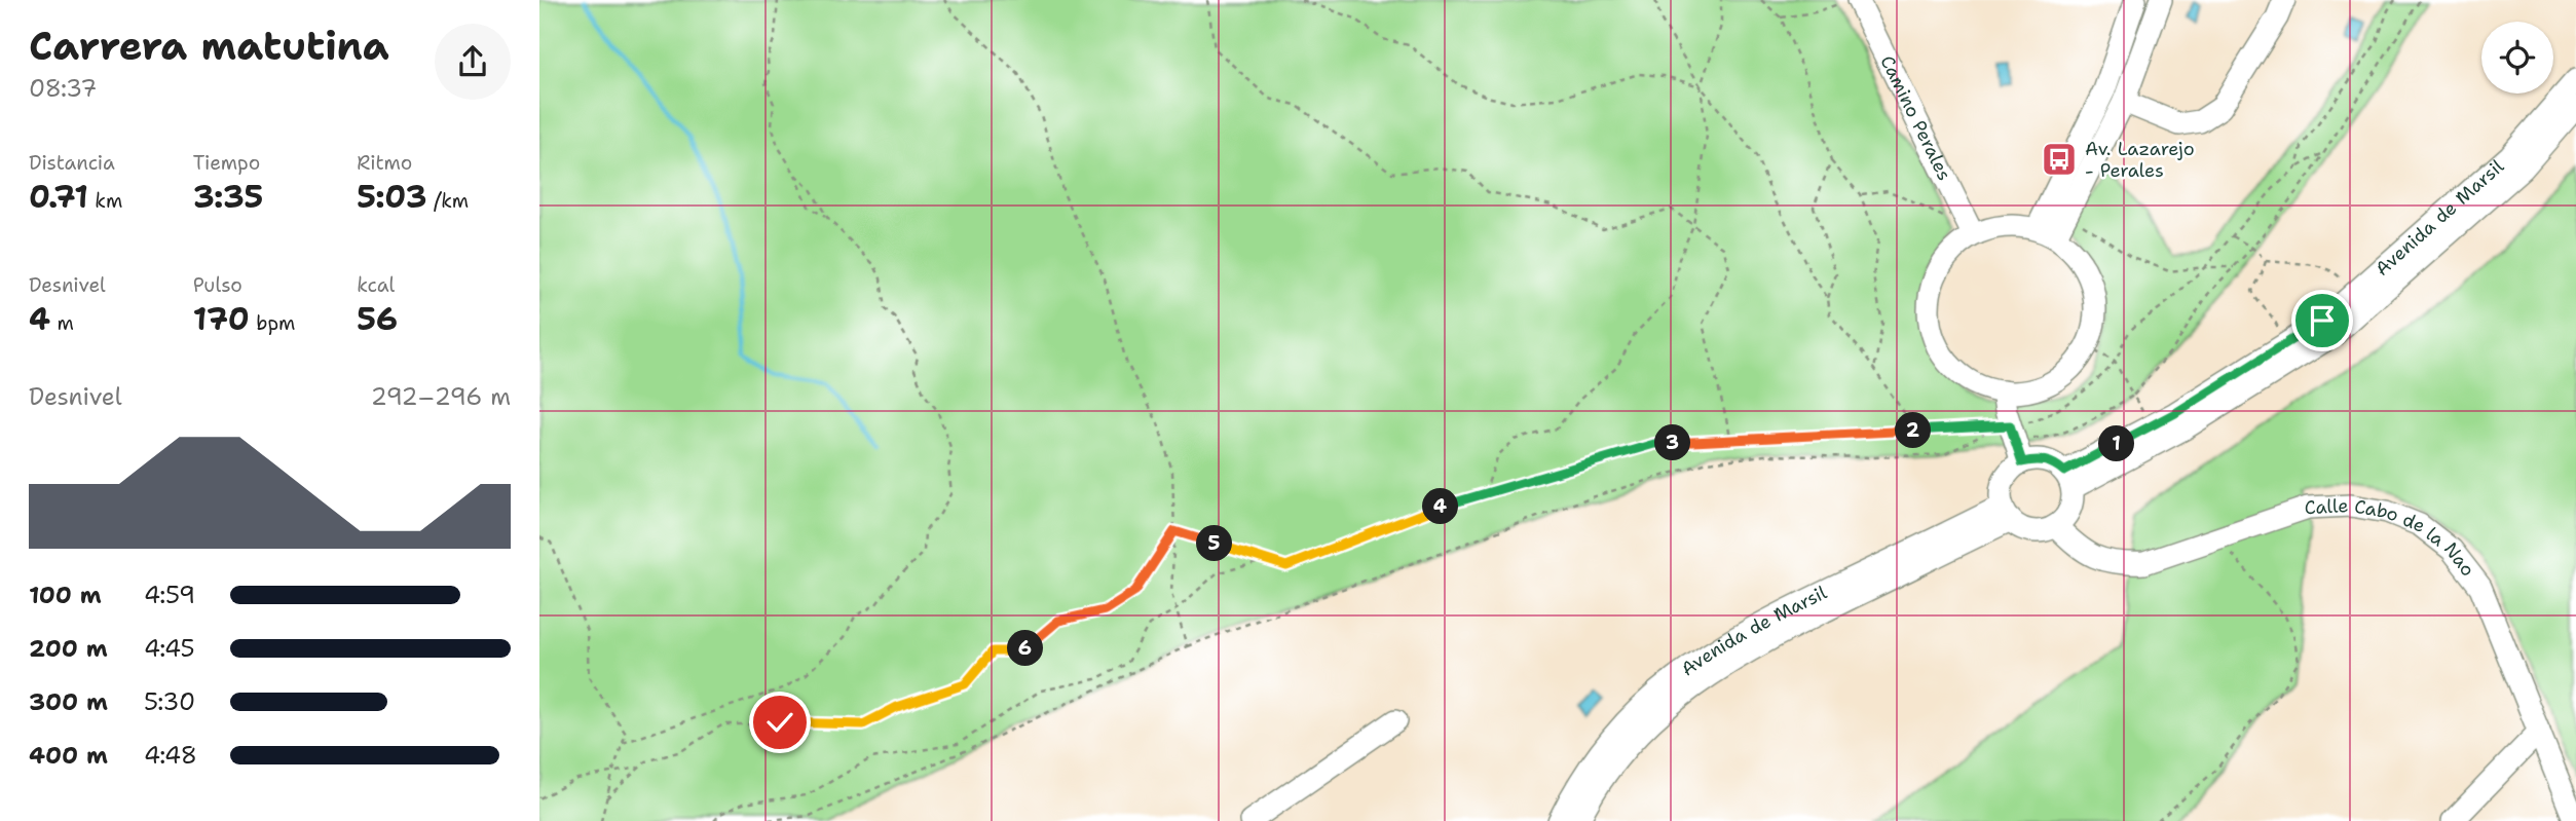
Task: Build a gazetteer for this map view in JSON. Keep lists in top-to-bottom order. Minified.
{"streets":{"street":["Camino Perales","Avenida de Marsil","Calle Cabo de la Nao"]},"crossings":[["Avenida de Marsil","Calle Cabo de la Nao"]],"places":{"bus stop":["Av. Lazarejo - Perales"]},"page":{"heading":["Carrera matutina","08:37"],"stats":[["Distancia","0.71 km"],["Tiempo","3:35"],["Ritmo","5:03 /km"],["Desnivel","4 m"],["Pulso","170 bpm"],["kcal","56"]],"chart":["Desnivel","292–296 m"],"pins":["2","3","1","4","5","6"],"list":[{"name":"100 m","note":"4:59"},{"name":"200 m","note":"4:45"},{"name":"300 m","note":"5:30"},{"name":"400 m","note":"4:48"}]}}
